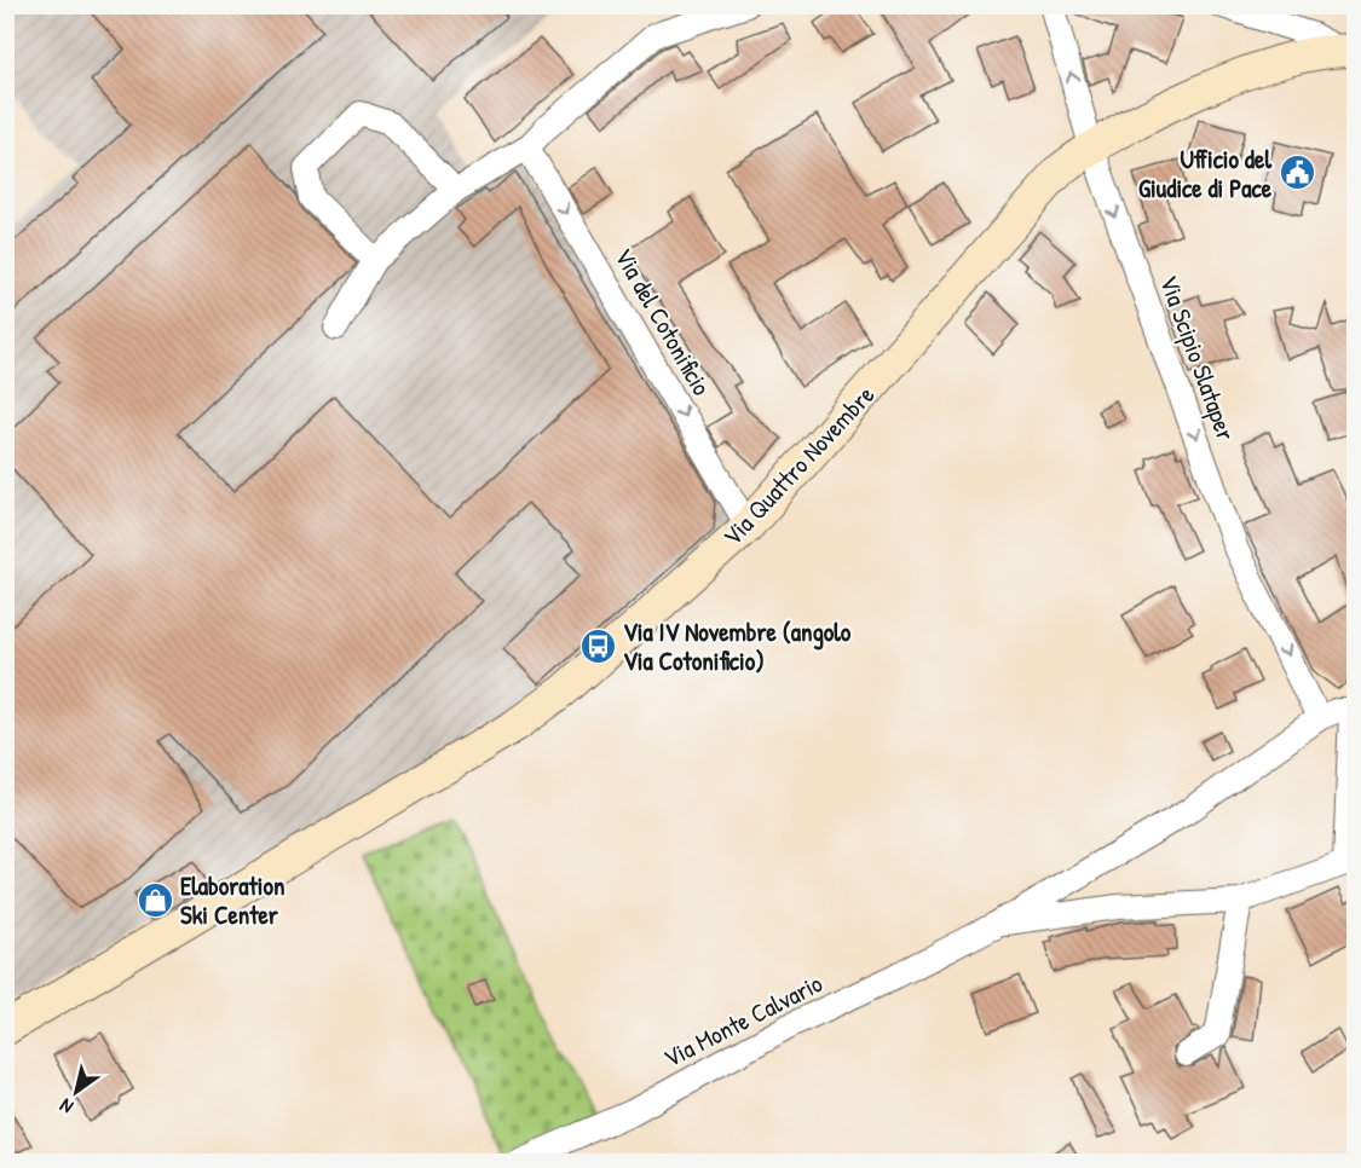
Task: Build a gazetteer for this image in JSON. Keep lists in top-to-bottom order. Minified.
{"streets":{"main road":["Via Quattro Novembre"],"street":["Via del Cotonificio","Via Scipio Slataper","Via Monte Calvario"]},"crossings":[["Via del Cotonificio","Via Quattro Novembre"],["Via Scipio Slataper","Via Quattro Novembre"],["Via Scipio Slataper","Via Monte Calvario"]],"one_way":["Via del Cotonificio"],"places":{"public building":["Ufficio del Giudice di Pace"],"bus stop":["Via IV Novembre (angolo Via Cotonificio)"],"shop":["Elaboration Ski Center"]},"north":"bottom left"}
